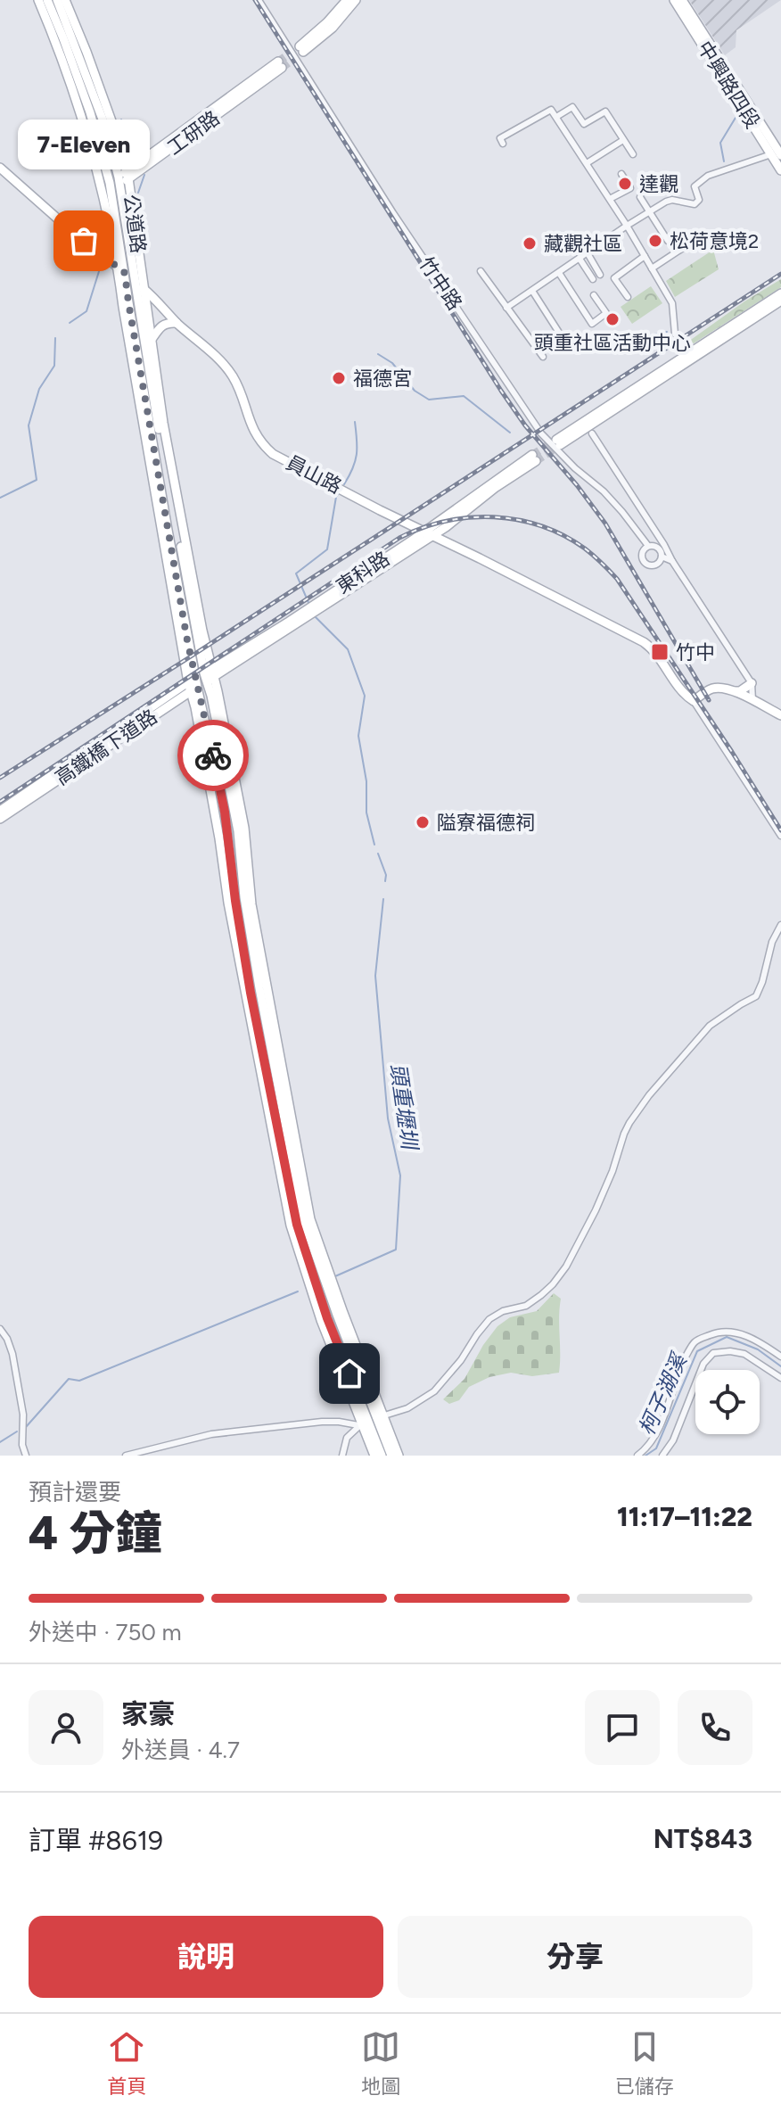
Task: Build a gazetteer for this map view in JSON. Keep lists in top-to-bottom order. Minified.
{"streets":{"street":["中興路四段","工研路","公道路","竹中路","員山路","東科路","高鐵橋下道路"]},"crossings":[["工研路","公道路"],["公道路","員山路"],["公道路","東科路"],["公道路","高鐵橋下道路"],["員山路","東科路"],["東科路","高鐵橋下道路"]],"water":["頭重壢圳","柯子湖溪"],"places":{"other":["達觀","7-Eleven","松荷意境2","藏觀社區","頭重社區活動中心","福德宮","隘寮福德祠"],"transit":["竹中"]},"page":{"bubble":"7-Eleven","heading":["4 分鐘","預計還要","11:17–11:22"],"panel":["家豪","外送員 · 4.7","訂單 #8619","NT$843"],"bar":"外送中 · 750 m","buttons":["說明","分享"],"tabs":["首頁","地圖","已儲存"]}}
